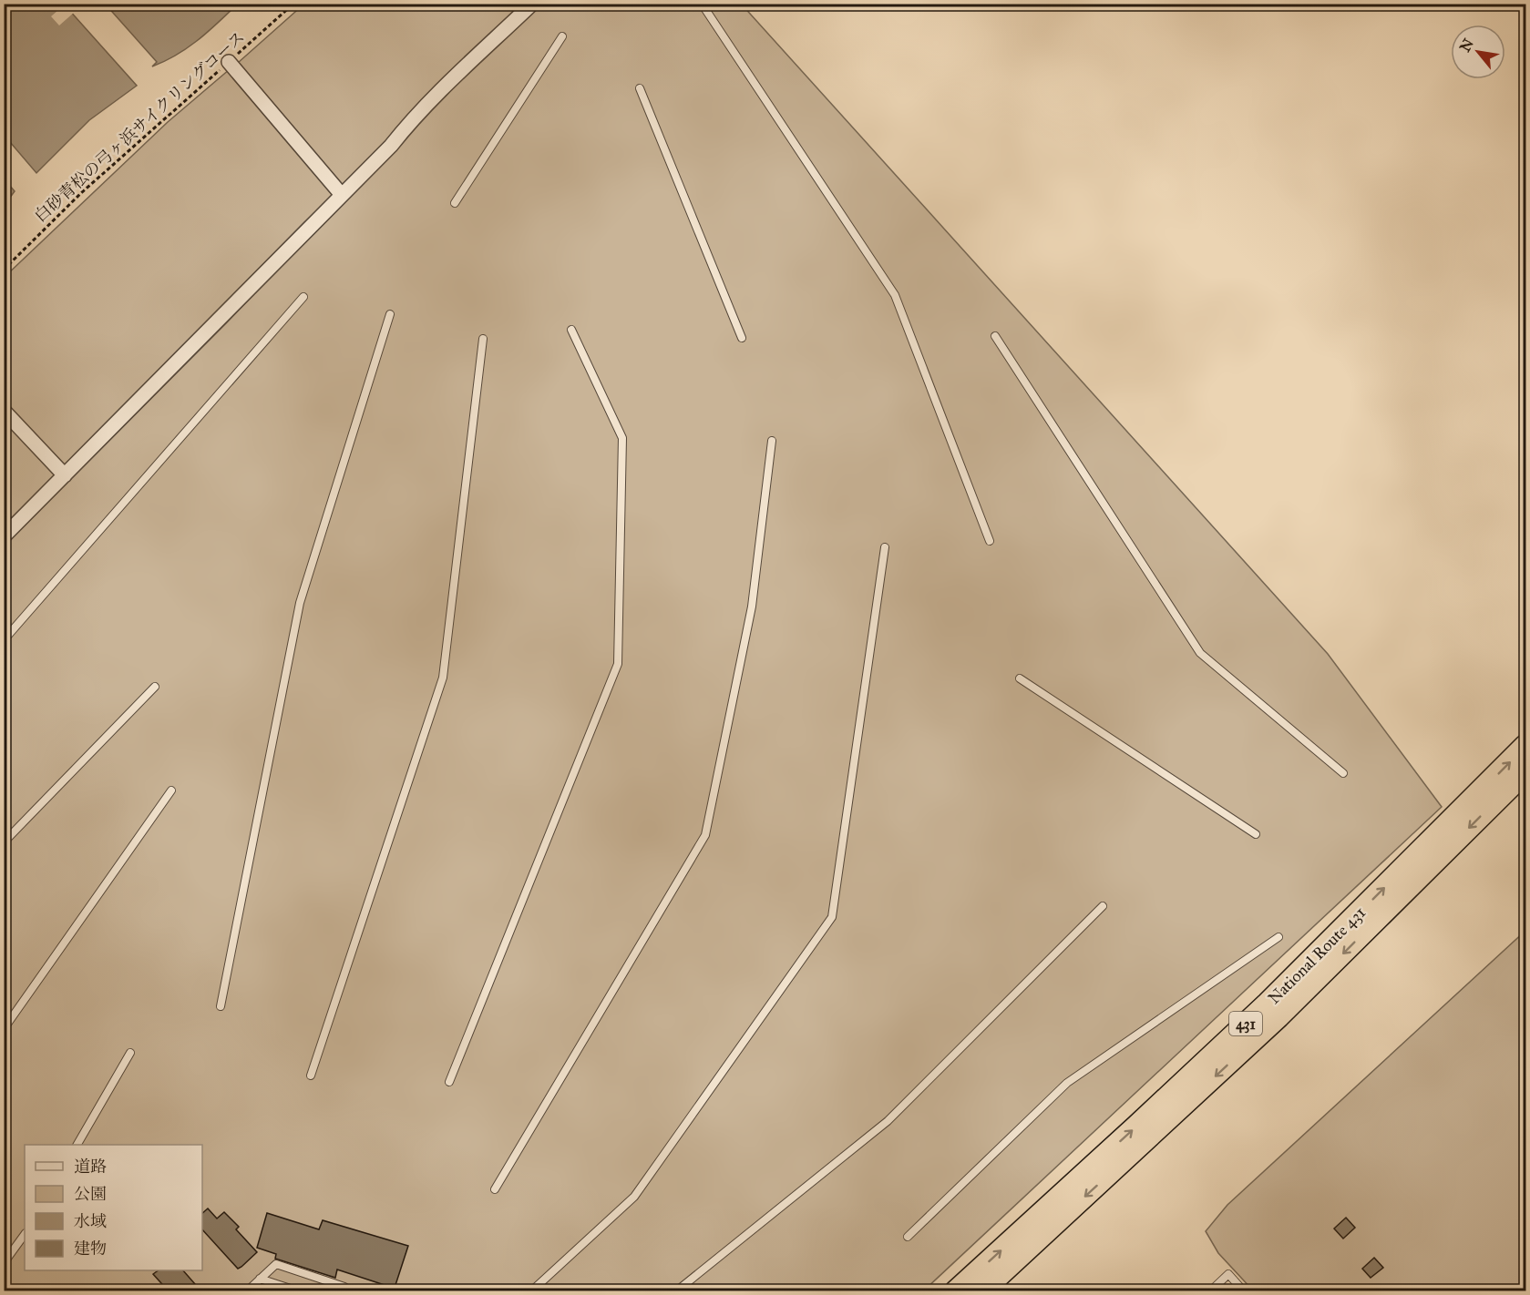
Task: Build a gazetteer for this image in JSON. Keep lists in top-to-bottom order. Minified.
{"streets":{"highway":["National Route 431","431"],"path":["白砂青松の弓ヶ浜サイクリングコース"]},"legend":["道路","公園","水域","建物"],"north":"top left"}
